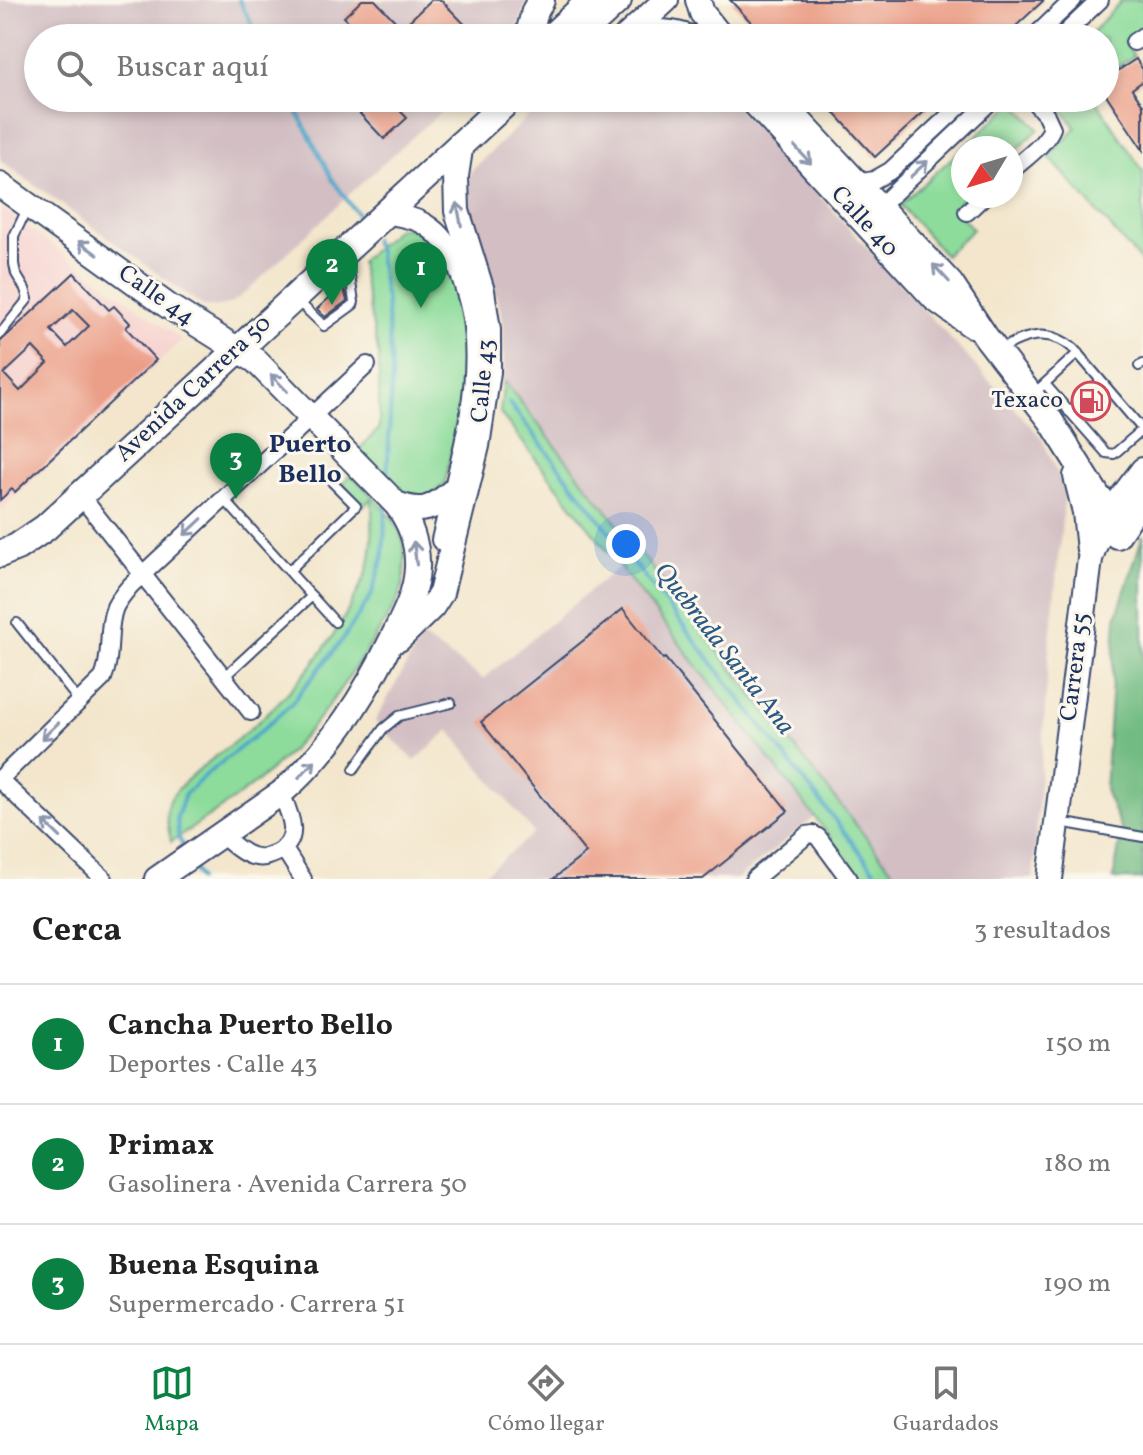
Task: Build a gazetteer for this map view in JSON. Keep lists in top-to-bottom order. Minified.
{"streets":{"main road":["Calle 40","Calle 44","Calle 43","Avenida Carrera 50","Carrera 55"]},"crossings":[["Calle 40","Carrera 55"],["Calle 44","Calle 43"],["Calle 44","Avenida Carrera 50"],["Calle 43","Avenida Carrera 50"]],"one_way":["Calle 44","Calle 43"],"districts":["Puerto Bello"],"water":["Quebrada Santa Ana"],"places":{"fuel station":["Texaco"]},"north":"bottom left","page":{"search":"Buscar aquí","pins":["2","1","3"],"heading":["Cerca","3 resultados"],"list":[{"mark":"1","name":"Cancha Puerto Bello","note":"Deportes · Calle 43","value":"150 m"},{"mark":"2","name":"Primax","note":"Gasolinera · Avenida Carrera 50","value":"180 m"},{"mark":"3","name":"Buena Esquina","note":"Supermercado · Carrera 51","value":"190 m"}],"nav":["Mapa","Cómo llegar","Guardados"]}}
